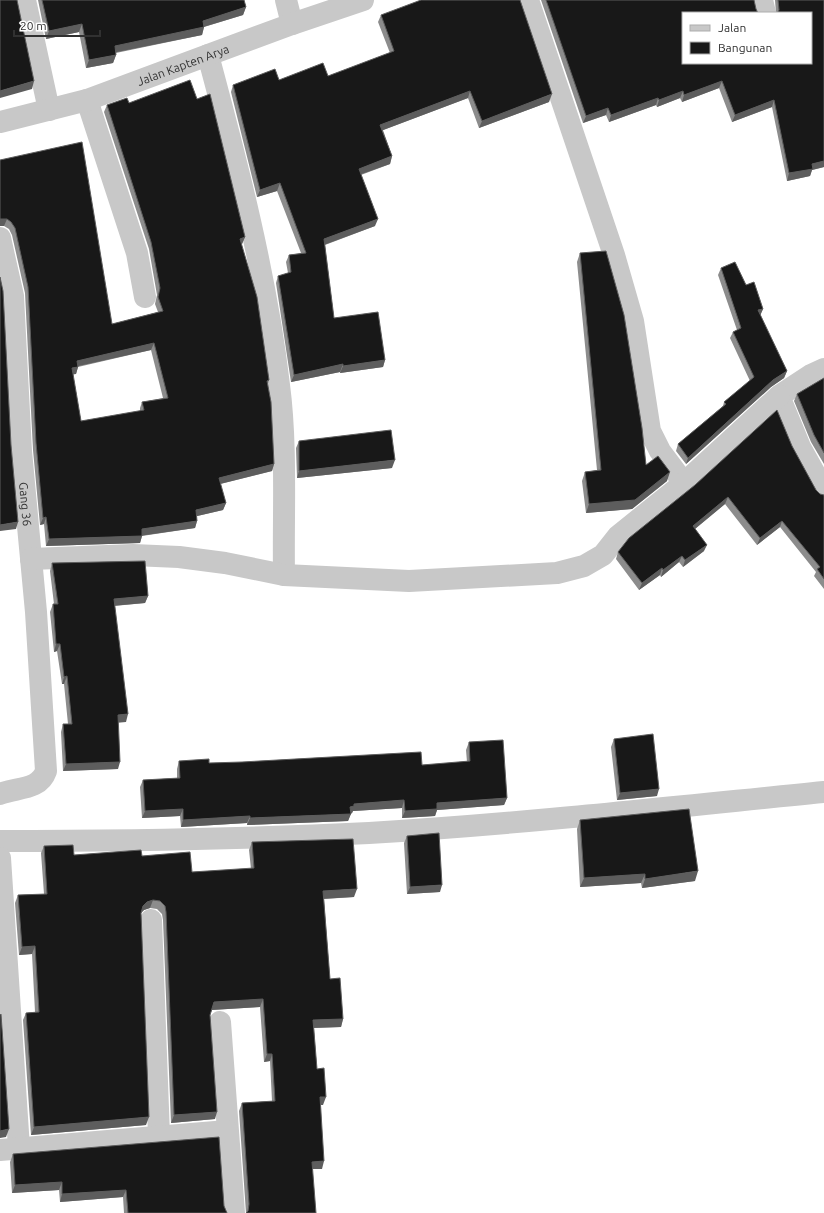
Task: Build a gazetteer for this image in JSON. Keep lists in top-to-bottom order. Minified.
{"streets":{"street":["Jalan Kapten Arya","Gang 36"]},"legend":["Jalan","Bangunan"],"scale_bar":"20 m"}
